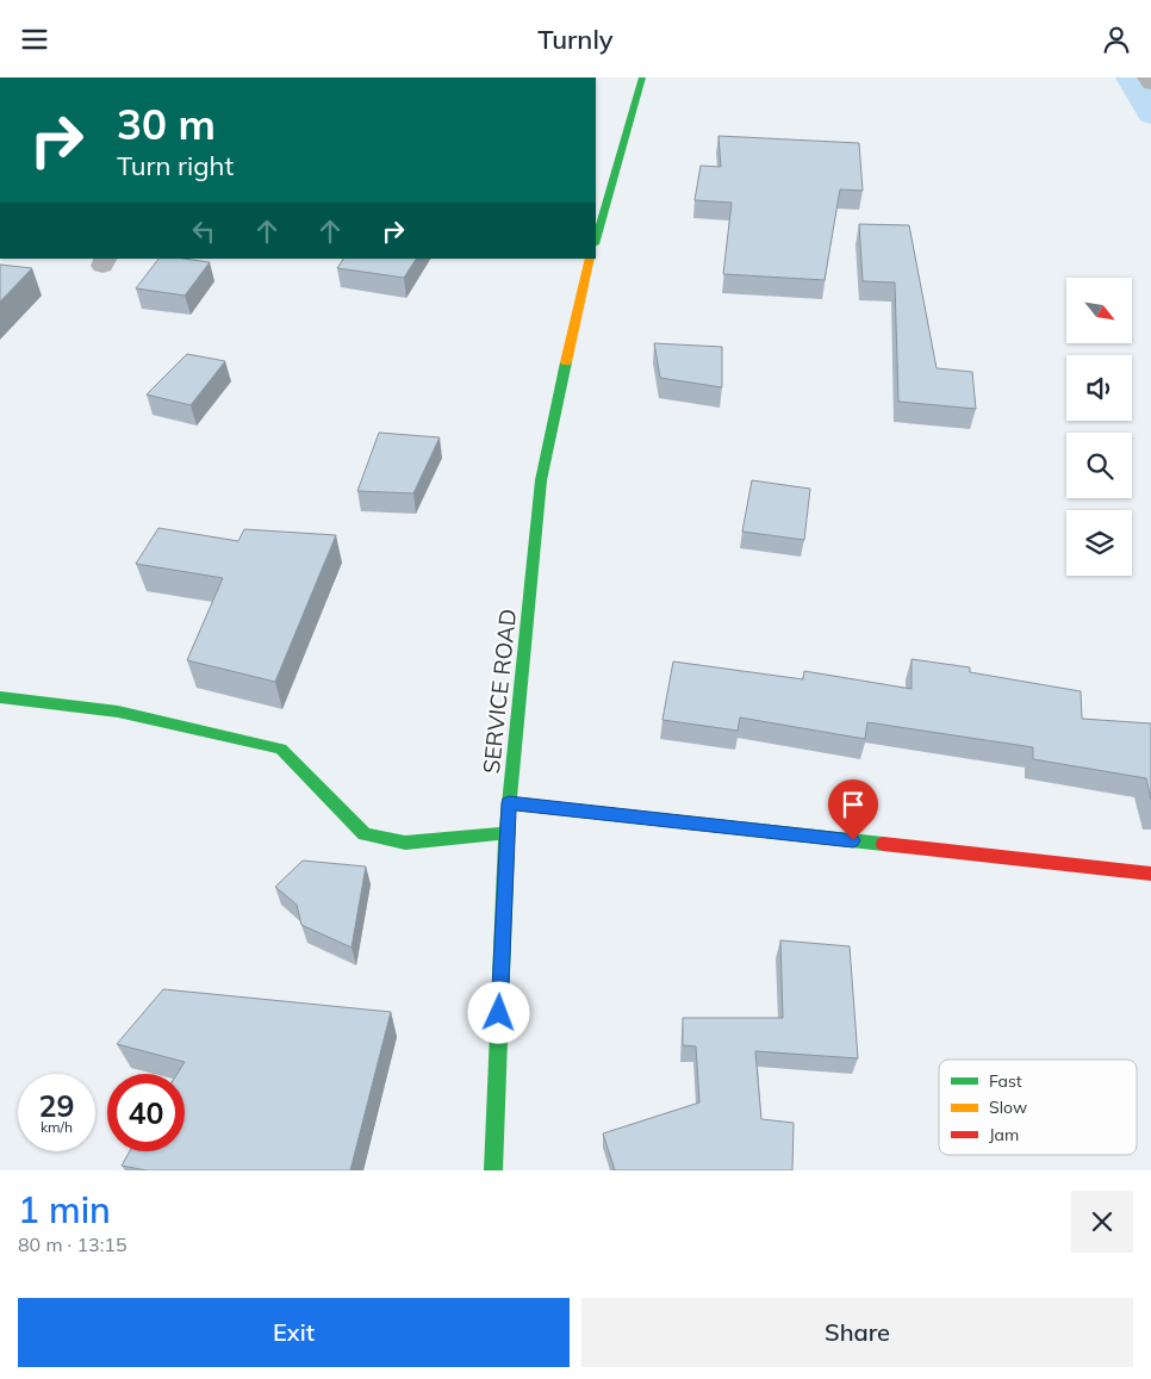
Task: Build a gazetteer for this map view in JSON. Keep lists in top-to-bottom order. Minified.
{"streets":{"street":["SERVICE ROAD"]},"legend":["Fast","Slow","Jam"],"north":"bottom right","page":{"header":"Turnly","turn":["30 m","Turn right"],"speed":"29 km/h","limit":"40","heading":["1 min","80 m · 13:15"],"buttons":["Exit","Share"]}}
